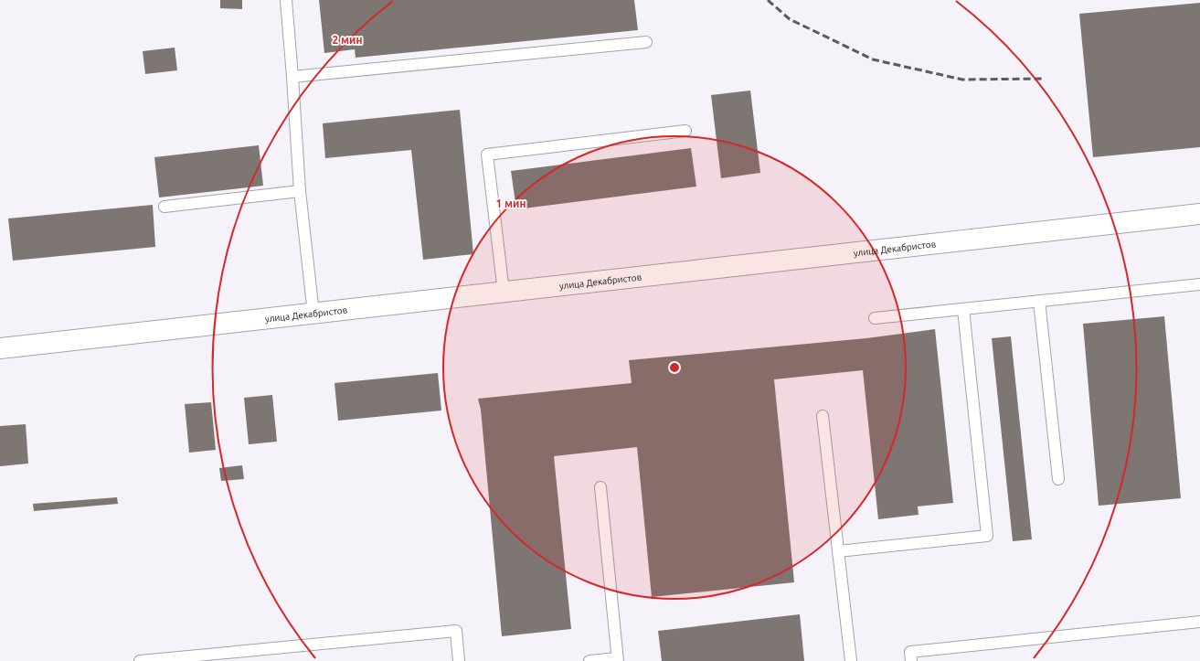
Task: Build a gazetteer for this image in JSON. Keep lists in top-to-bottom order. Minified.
{"streets":{"street":["улица Декабристов"]},"rings":["2 мин","1 мин"]}
